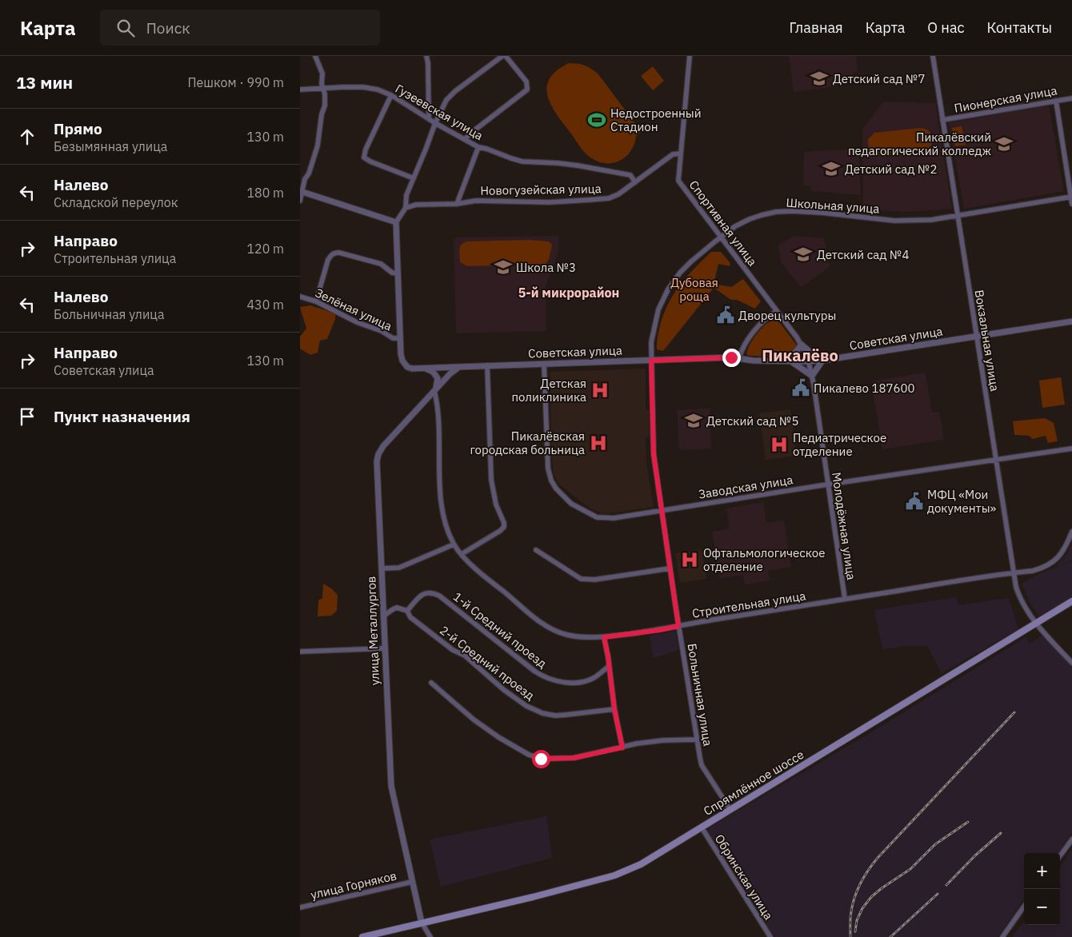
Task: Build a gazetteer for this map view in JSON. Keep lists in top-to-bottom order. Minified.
{"streets":{"main road":["Спрямлённое шоссе"],"street":["Пионерская улица","Гузеевская улица","Новогузейская улица","Школьная улица","Спортивная улица","Зелёная улица","Советская улица","Вокзальная улица","Заводская улица","Молодёжная улица","Строительная улица","1-й Средний проезд","улица Металлургов","2-й Средний проезд","Больничная улица","Обринская улица","улица Горняков"]},"crossings":[["Пионерская улица","Вокзальная улица"],["Гузеевская улица","Новогузейская улица"],["Новогузейская улица","Спортивная улица"],["Школьная улица","Спортивная улица"],["Школьная улица","Советская улица"],["Школьная улица","Вокзальная улица"],["Школьная улица","Больничная улица"],["Спортивная улица","Советская улица"],["Спортивная улица","Молодёжная улица"],["Зелёная улица","Советская улица"],["Советская улица","Вокзальная улица"],["Советская улица","Заводская улица"],["Советская улица","Молодёжная улица"],["Советская улица","улица Металлургов"],["Советская улица","Больничная улица"],["Вокзальная улица","Заводская улица"],["Вокзальная улица","Строительная улица"],["Вокзальная улица","Спрямлённое шоссе"],["Заводская улица","Молодёжная улица"],["Заводская улица","Больничная улица"],["Молодёжная улица","Строительная улица"],["Строительная улица","улица Металлургов"],["Строительная улица","Больничная улица"],["1-й Средний проезд","2-й Средний проезд"],["улица Металлургов","Спрямлённое шоссе"],["улица Металлургов","улица Горняков"],["Больничная улица","Спрямлённое шоссе"],["Спрямлённое шоссе","Обринская улица"]],"districts":["5-й микрорайон","Пикалёво"],"parks":["Дубовая роща"],"places":{"school or university":["Детский сад №7","Пикалёвский педагогический колледж","Детский сад №2","Детский сад №4","Школа №3","Детский сад №5"],"sports":["Недостроенный Стадион"],"public building":["Дворец культуры","Пикалево 187600","МФЦ «Мои документы»"],"hospital":["Детская поликлиника","Пикалёвская городская больница","Педиатрическое отделение","Офтальмологическое отделение"]},"page":{"header":"Карта","search":"Поиск","nav":["Главная","Карта","О нас","Контакты"],"heading":["13 мин","Пешком · 990 m"],"list":[["Прямо","Безымянная улица","130 m"],["Налево","Складской переулок","180 m"],["Направо","Строительная улица","120 m"],["Налево","Больничная улица","430 m"],["Направо","Советская улица","130 m"],"Пункт назначения"],"map_buttons":["+","−"]}}
